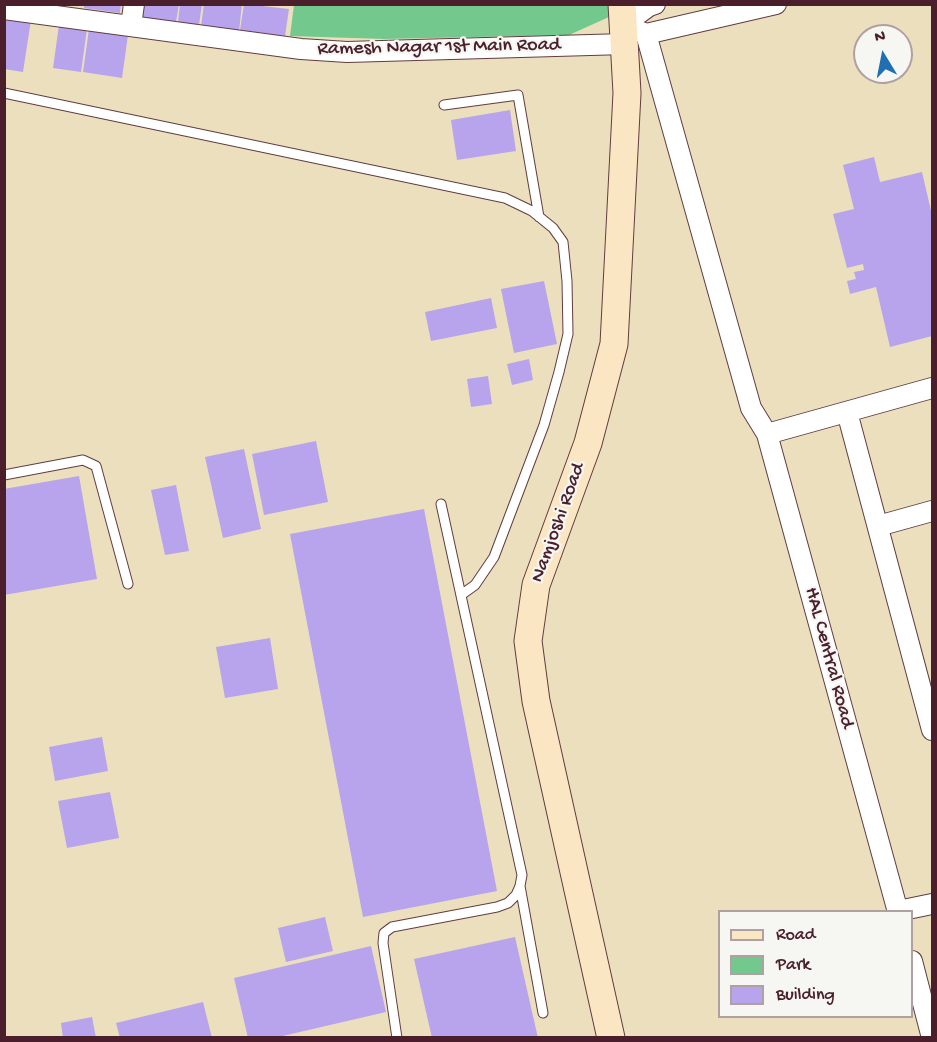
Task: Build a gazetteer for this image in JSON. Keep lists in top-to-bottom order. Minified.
{"streets":{"main road":["Namjoshi Road"],"street":["Ramesh Nagar 1st Main Road","HAL Central Road"]},"crossings":[["Ramesh Nagar 1st Main Road","Namjoshi Road"],["Ramesh Nagar 1st Main Road","HAL Central Road"],["Namjoshi Road","HAL Central Road"]],"legend":["Road","Park","Building"],"north":"top"}
